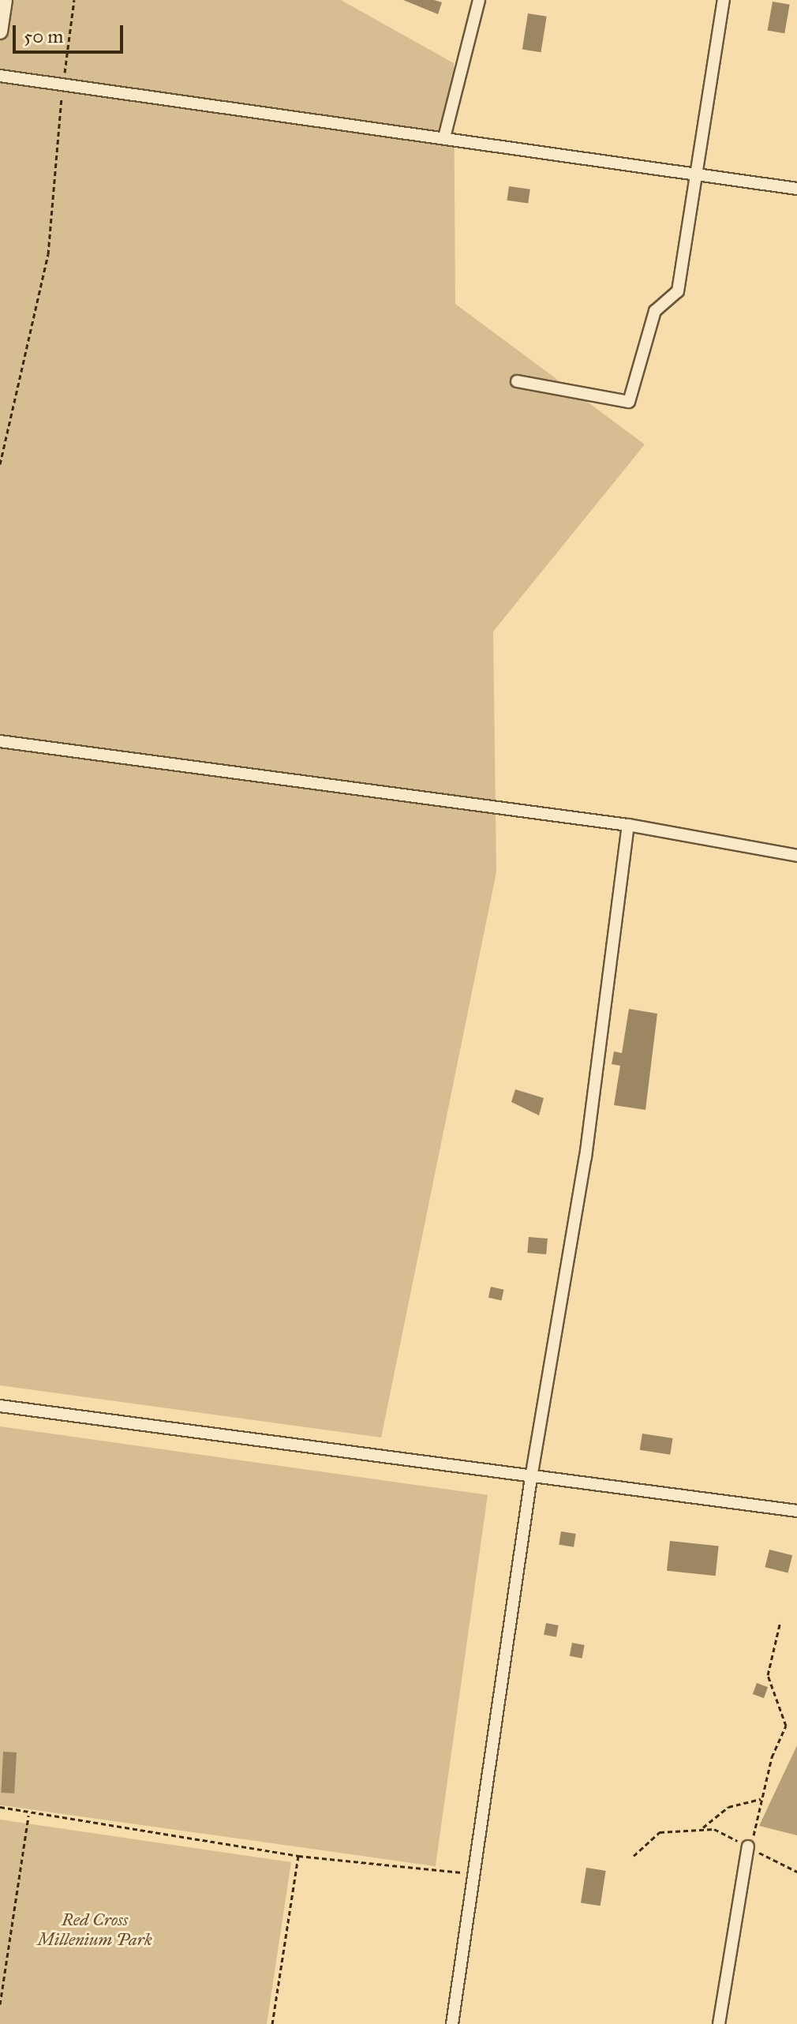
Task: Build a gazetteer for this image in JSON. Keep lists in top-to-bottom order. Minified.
{"parks":["Red Cross Millenium Park"],"scale_bar":"50 m"}
